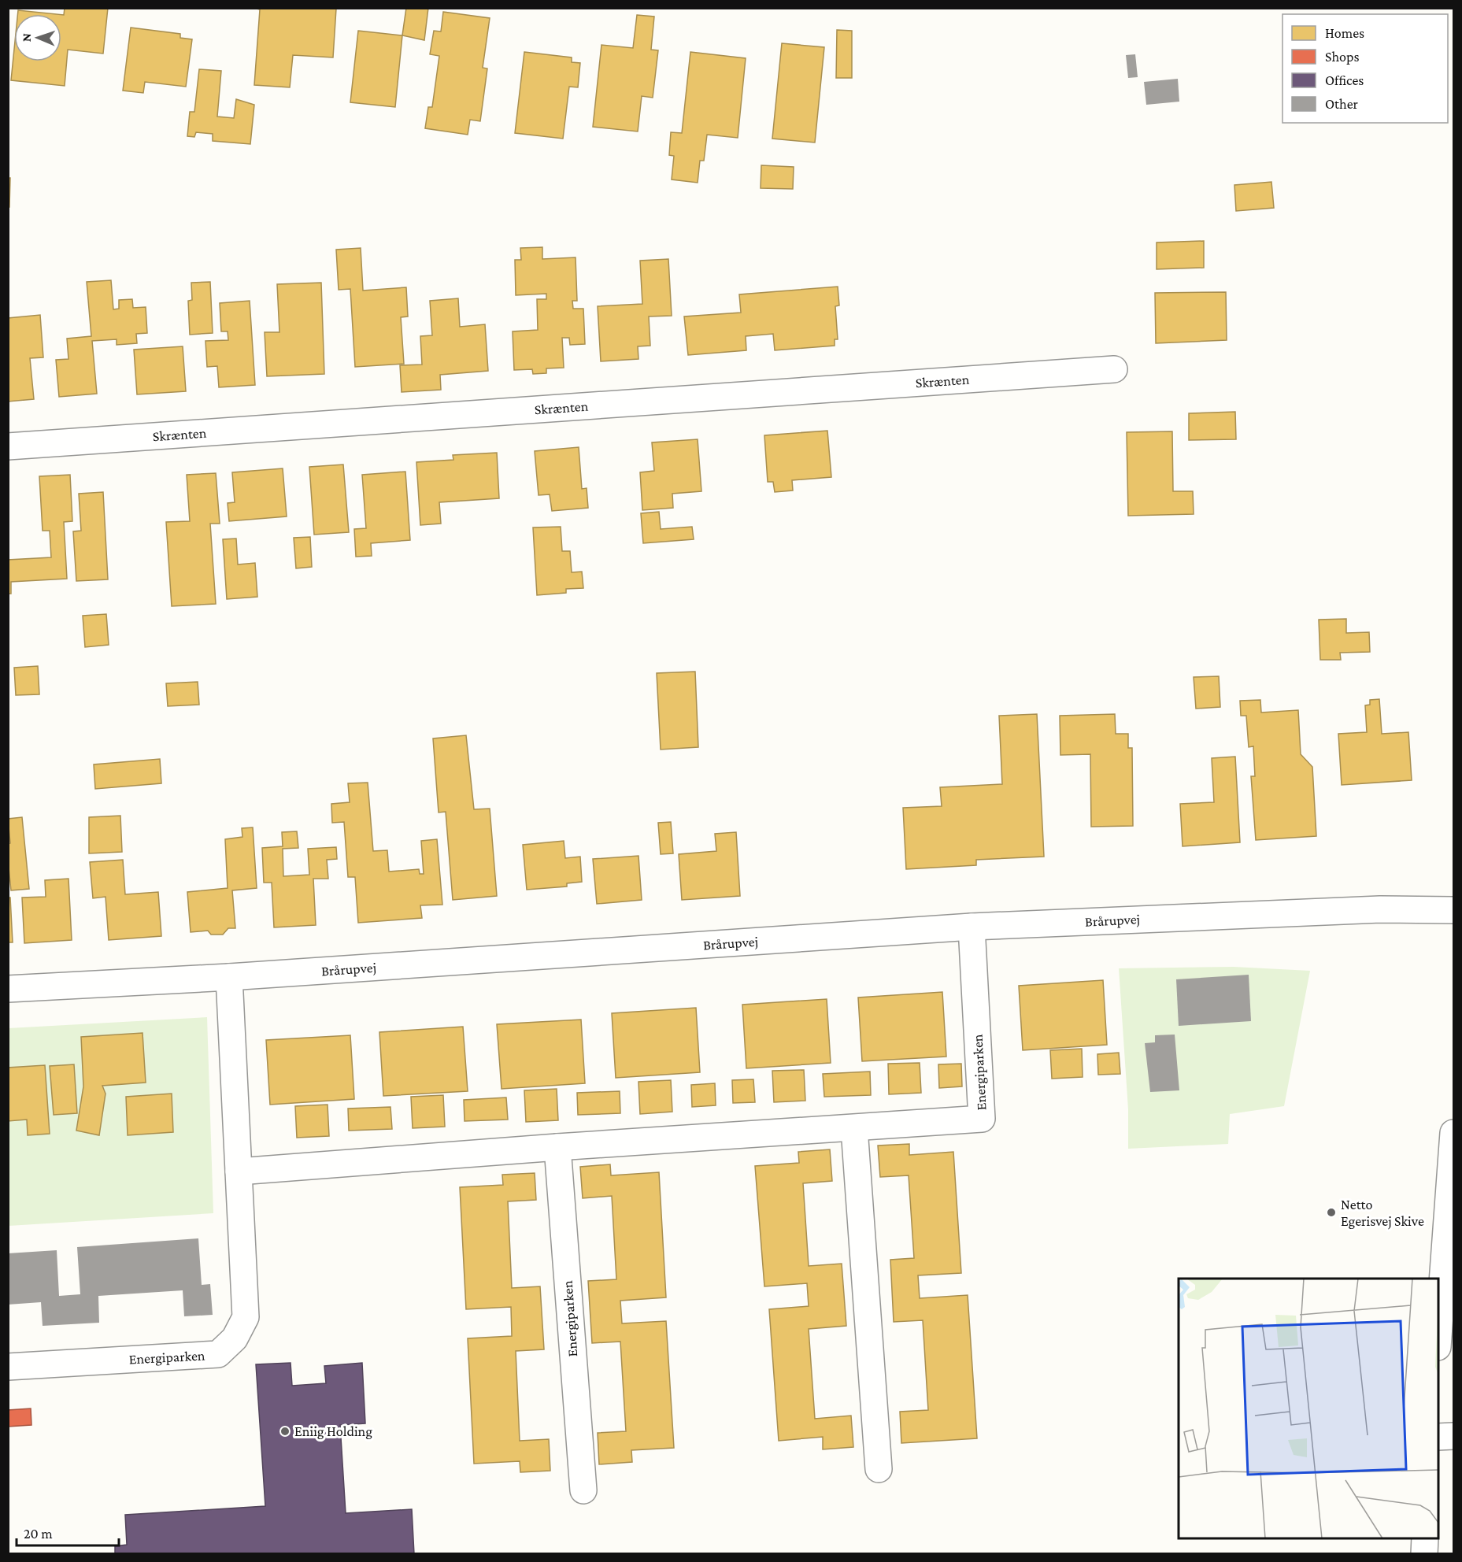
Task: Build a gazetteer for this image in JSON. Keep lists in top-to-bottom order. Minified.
{"streets":{"street":["Skrænten","Brårupvej","Energiparken"]},"crossings":[["Brårupvej","Energiparken"]],"places":["Netto Egerisvej Skive","Eniig Holding"],"legend":["Homes","Shops","Offices","Other"],"scale_bar":"20 m","north":"left"}
